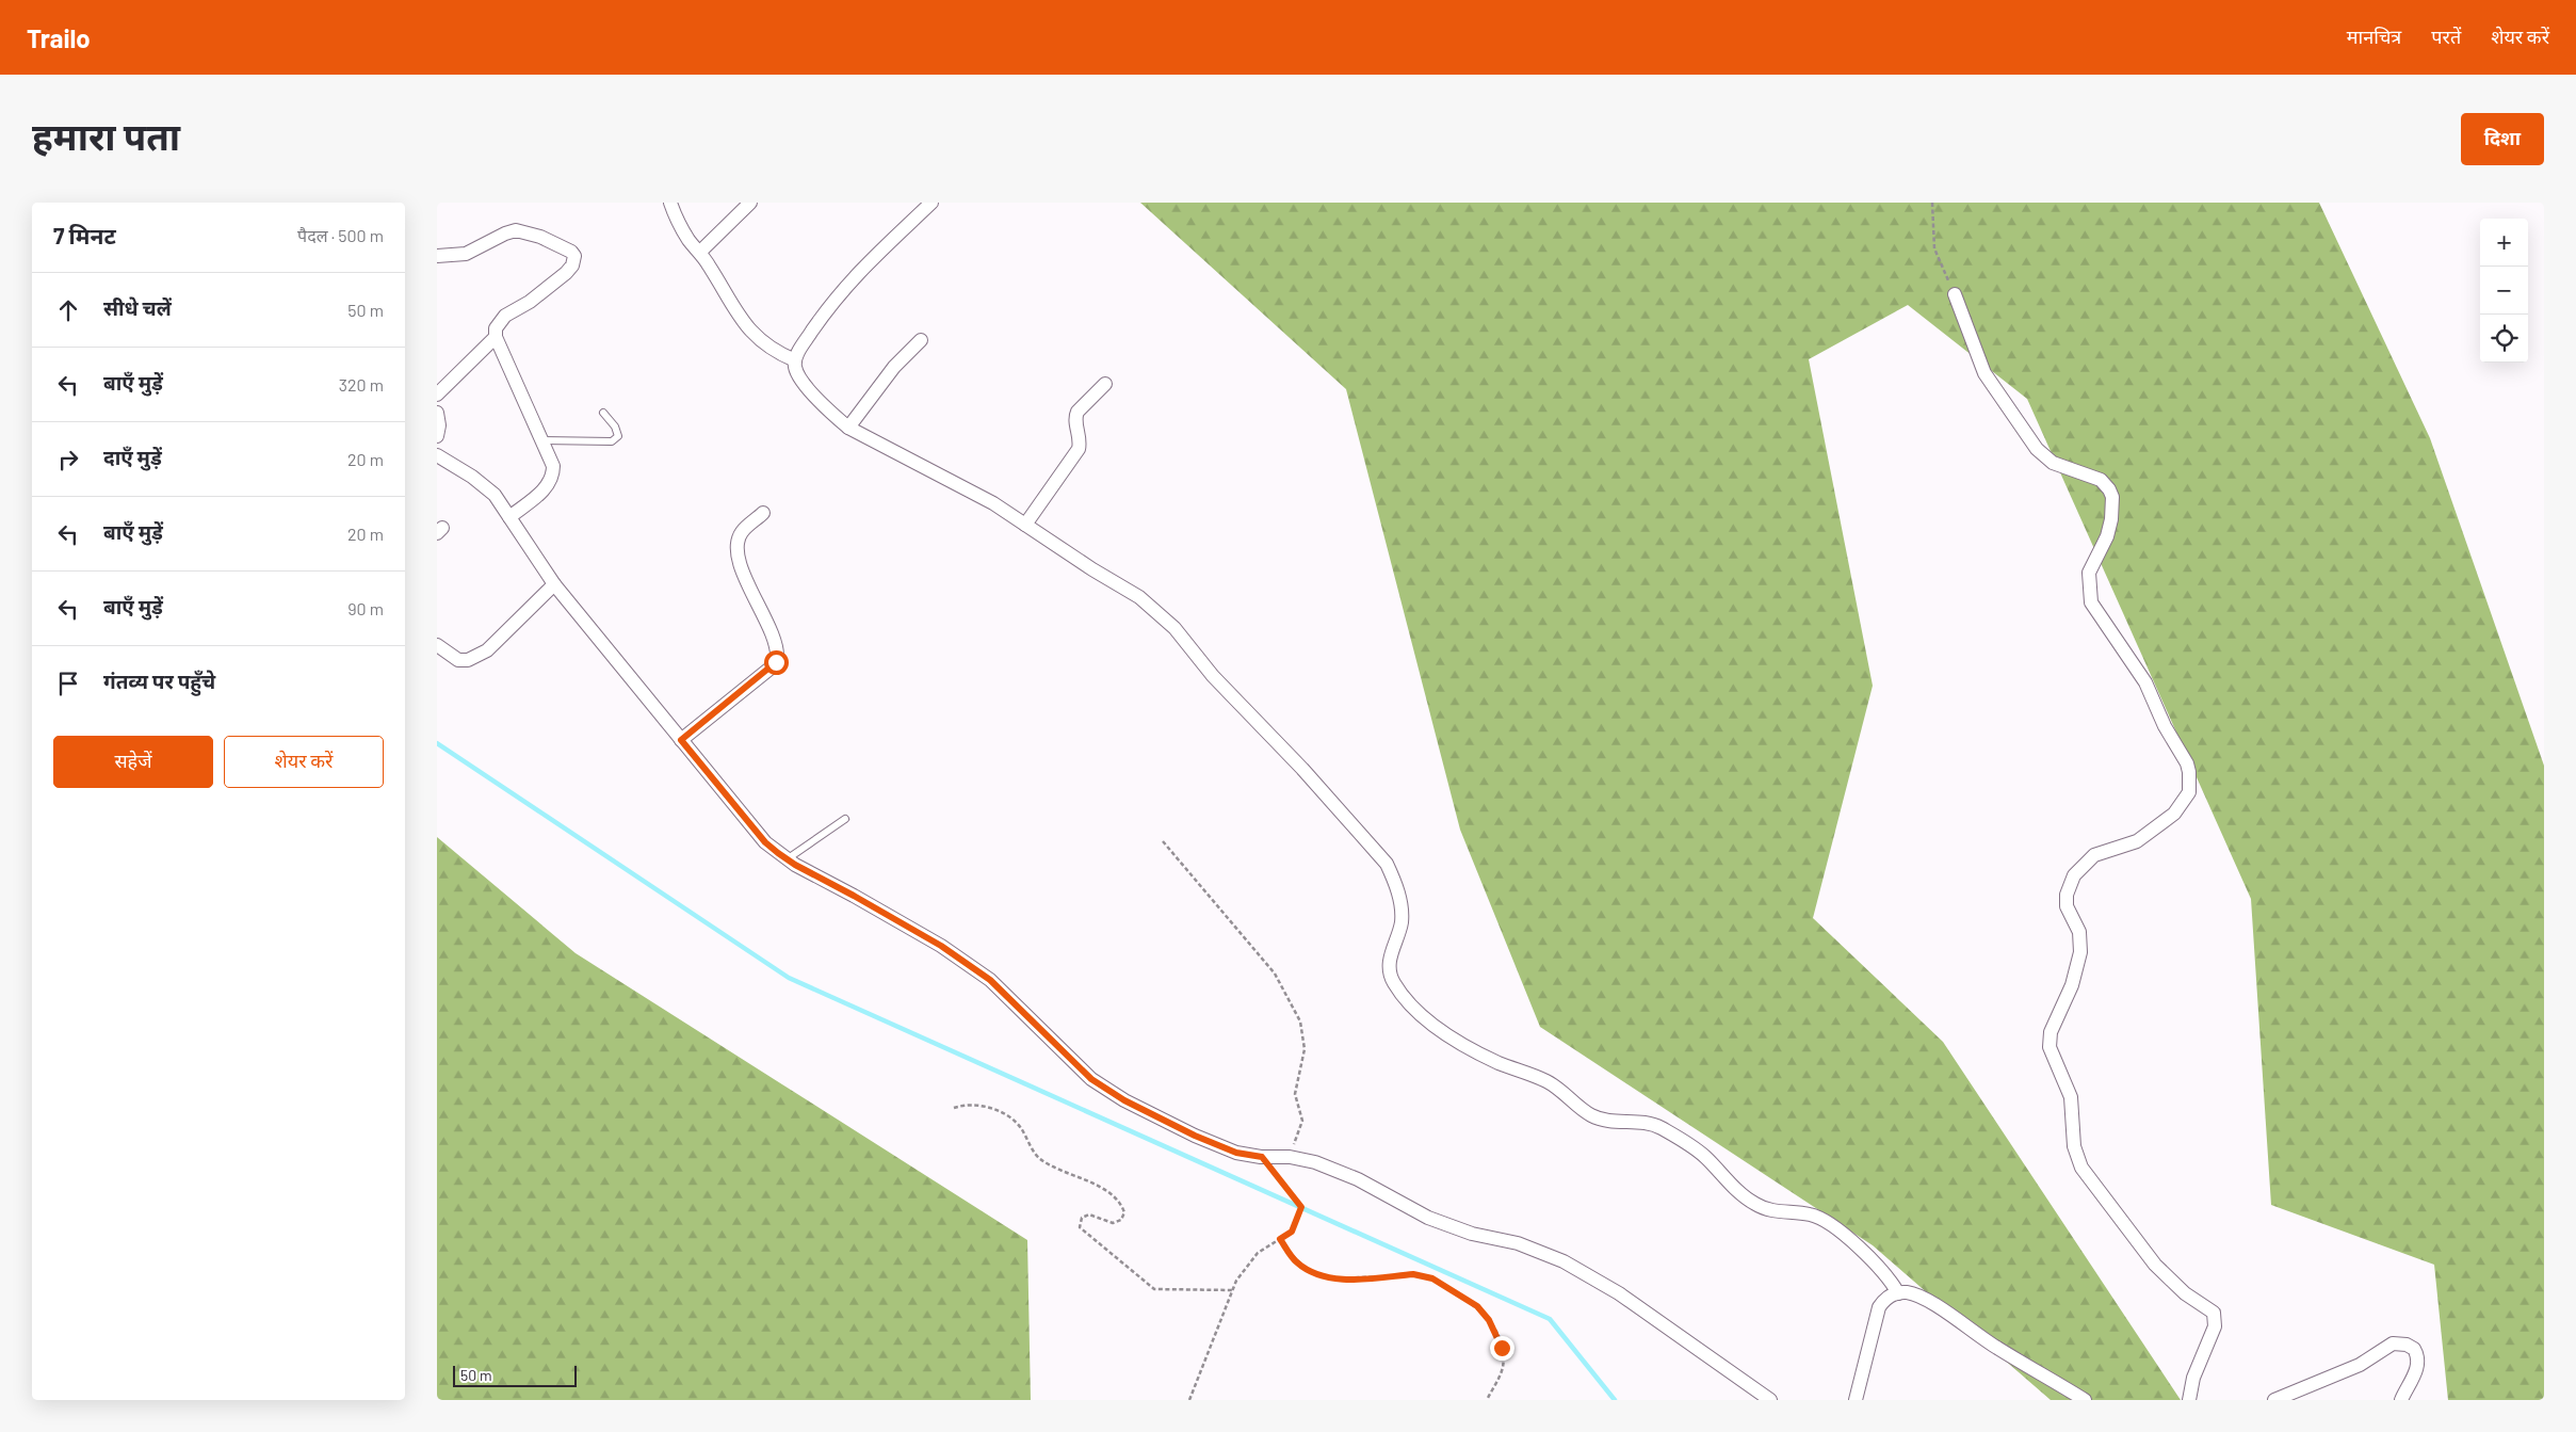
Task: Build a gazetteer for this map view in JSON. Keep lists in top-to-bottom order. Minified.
{"scale_bar":"50 m","page":{"header":"Trailo","nav":["मानचित्र","परतें","शेयर करें"],"title":"हमारा पता","buttons":["दिशा",["सहेजें","शेयर करें"]],"heading":["7 मिनट","पैदल · 500 m"],"map_buttons":["+","−"],"list":[["सीधे चलें","50 m"],["बाएँ मुड़ें","320 m"],["दाएँ मुड़ें","20 m"],["बाएँ मुड़ें","20 m"],["बाएँ मुड़ें","90 m"],"गंतव्य पर पहुँचे"],"scale":"50 m"}}
